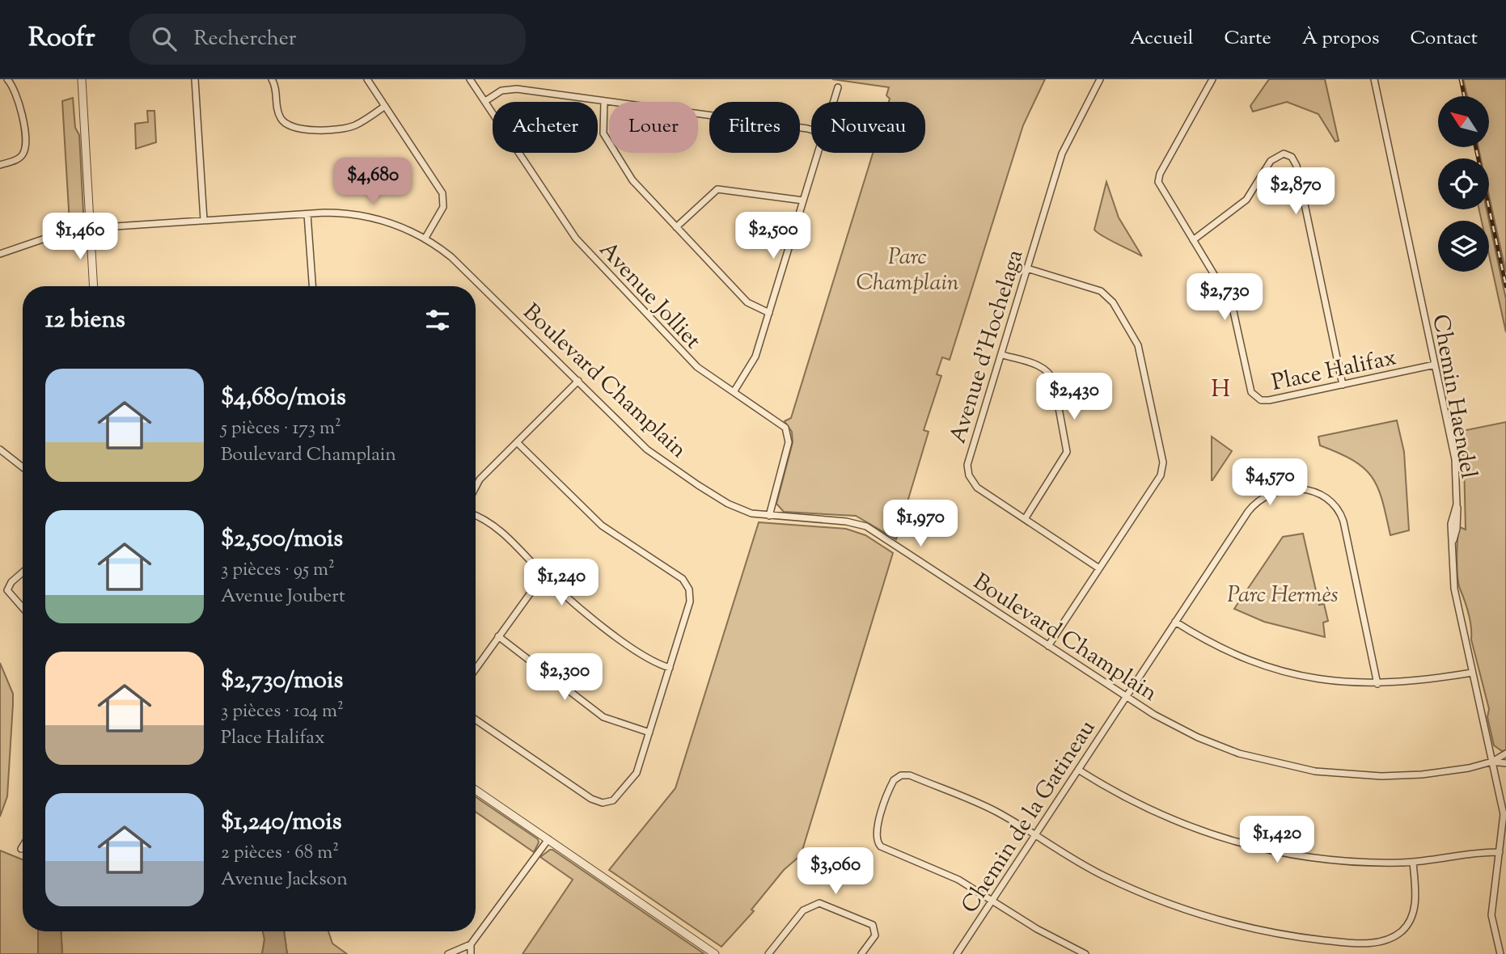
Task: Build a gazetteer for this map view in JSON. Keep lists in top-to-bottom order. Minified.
{"streets":{"street":["Avenue Jolliet","Avenue d'Hochelaga","Place Halifax","Boulevard Champlain","Chemin Haendel","Chemin de la Gatineau"]},"crossings":[["Avenue Jolliet","Boulevard Champlain"],["Place Halifax","Chemin Haendel"],["Boulevard Champlain","Chemin Haendel"],["Boulevard Champlain","Chemin de la Gatineau"]],"districts":["H"],"parks":["Parc Champlain","Parc Hermès"],"north":"top left","page":{"header":"Roofr","search":"Rechercher","nav":["Accueil","Carte","À propos","Contact"],"chip":["Acheter","Louer","Filtres","Nouveau"],"price":["$4,680","$2,870","$2,500","$1,460","$2,730","$2,430","$4,570","$1,970","$1,240","$2,300","$1,420","$3,060"],"heading":"12 biens","list":[{"name":"$4,680/mois","note":"5 pièces · 173 m² · Boulevard Champlain"},{"name":"$2,500/mois","note":"3 pièces · 95 m² · Avenue Joubert"},{"name":"$2,730/mois","note":"3 pièces · 104 m² · Place Halifax"},{"name":"$1,240/mois","note":"2 pièces · 68 m² · Avenue Jackson"}]}}
